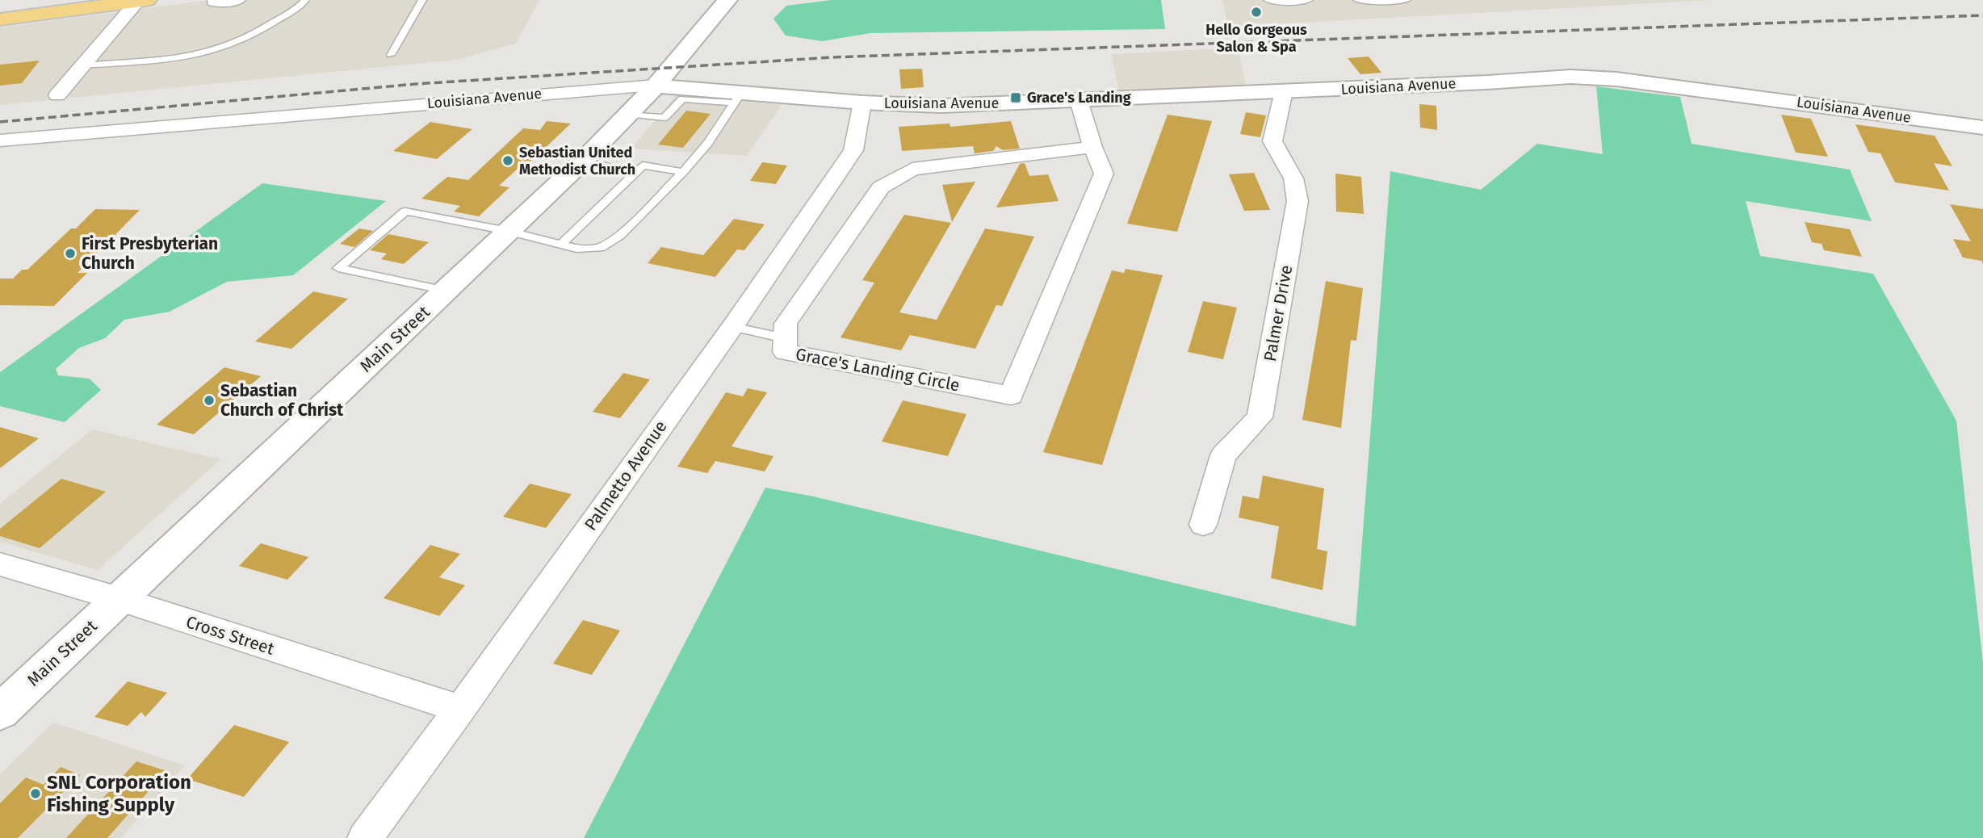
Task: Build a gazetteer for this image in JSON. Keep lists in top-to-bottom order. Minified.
{"streets":{"street":["Louisiana Avenue","Palmer Drive","Main Street","Grace's Landing Circle","Palmetto Avenue","Cross Street"]},"crossings":[["Louisiana Avenue","Palmer Drive"],["Louisiana Avenue","Main Street"],["Louisiana Avenue","Grace's Landing Circle"],["Louisiana Avenue","Palmetto Avenue"],["Main Street","Cross Street"],["Palmetto Avenue","Cross Street"]],"places":{"other":["Hello Gorgeous Salon & Spa","Sebastian United Methodist Church","First Presbyterian Church","Sebastian Church of Christ","SNL Corporation Fishing Supply"],"transit":["Grace's Landing"]}}
